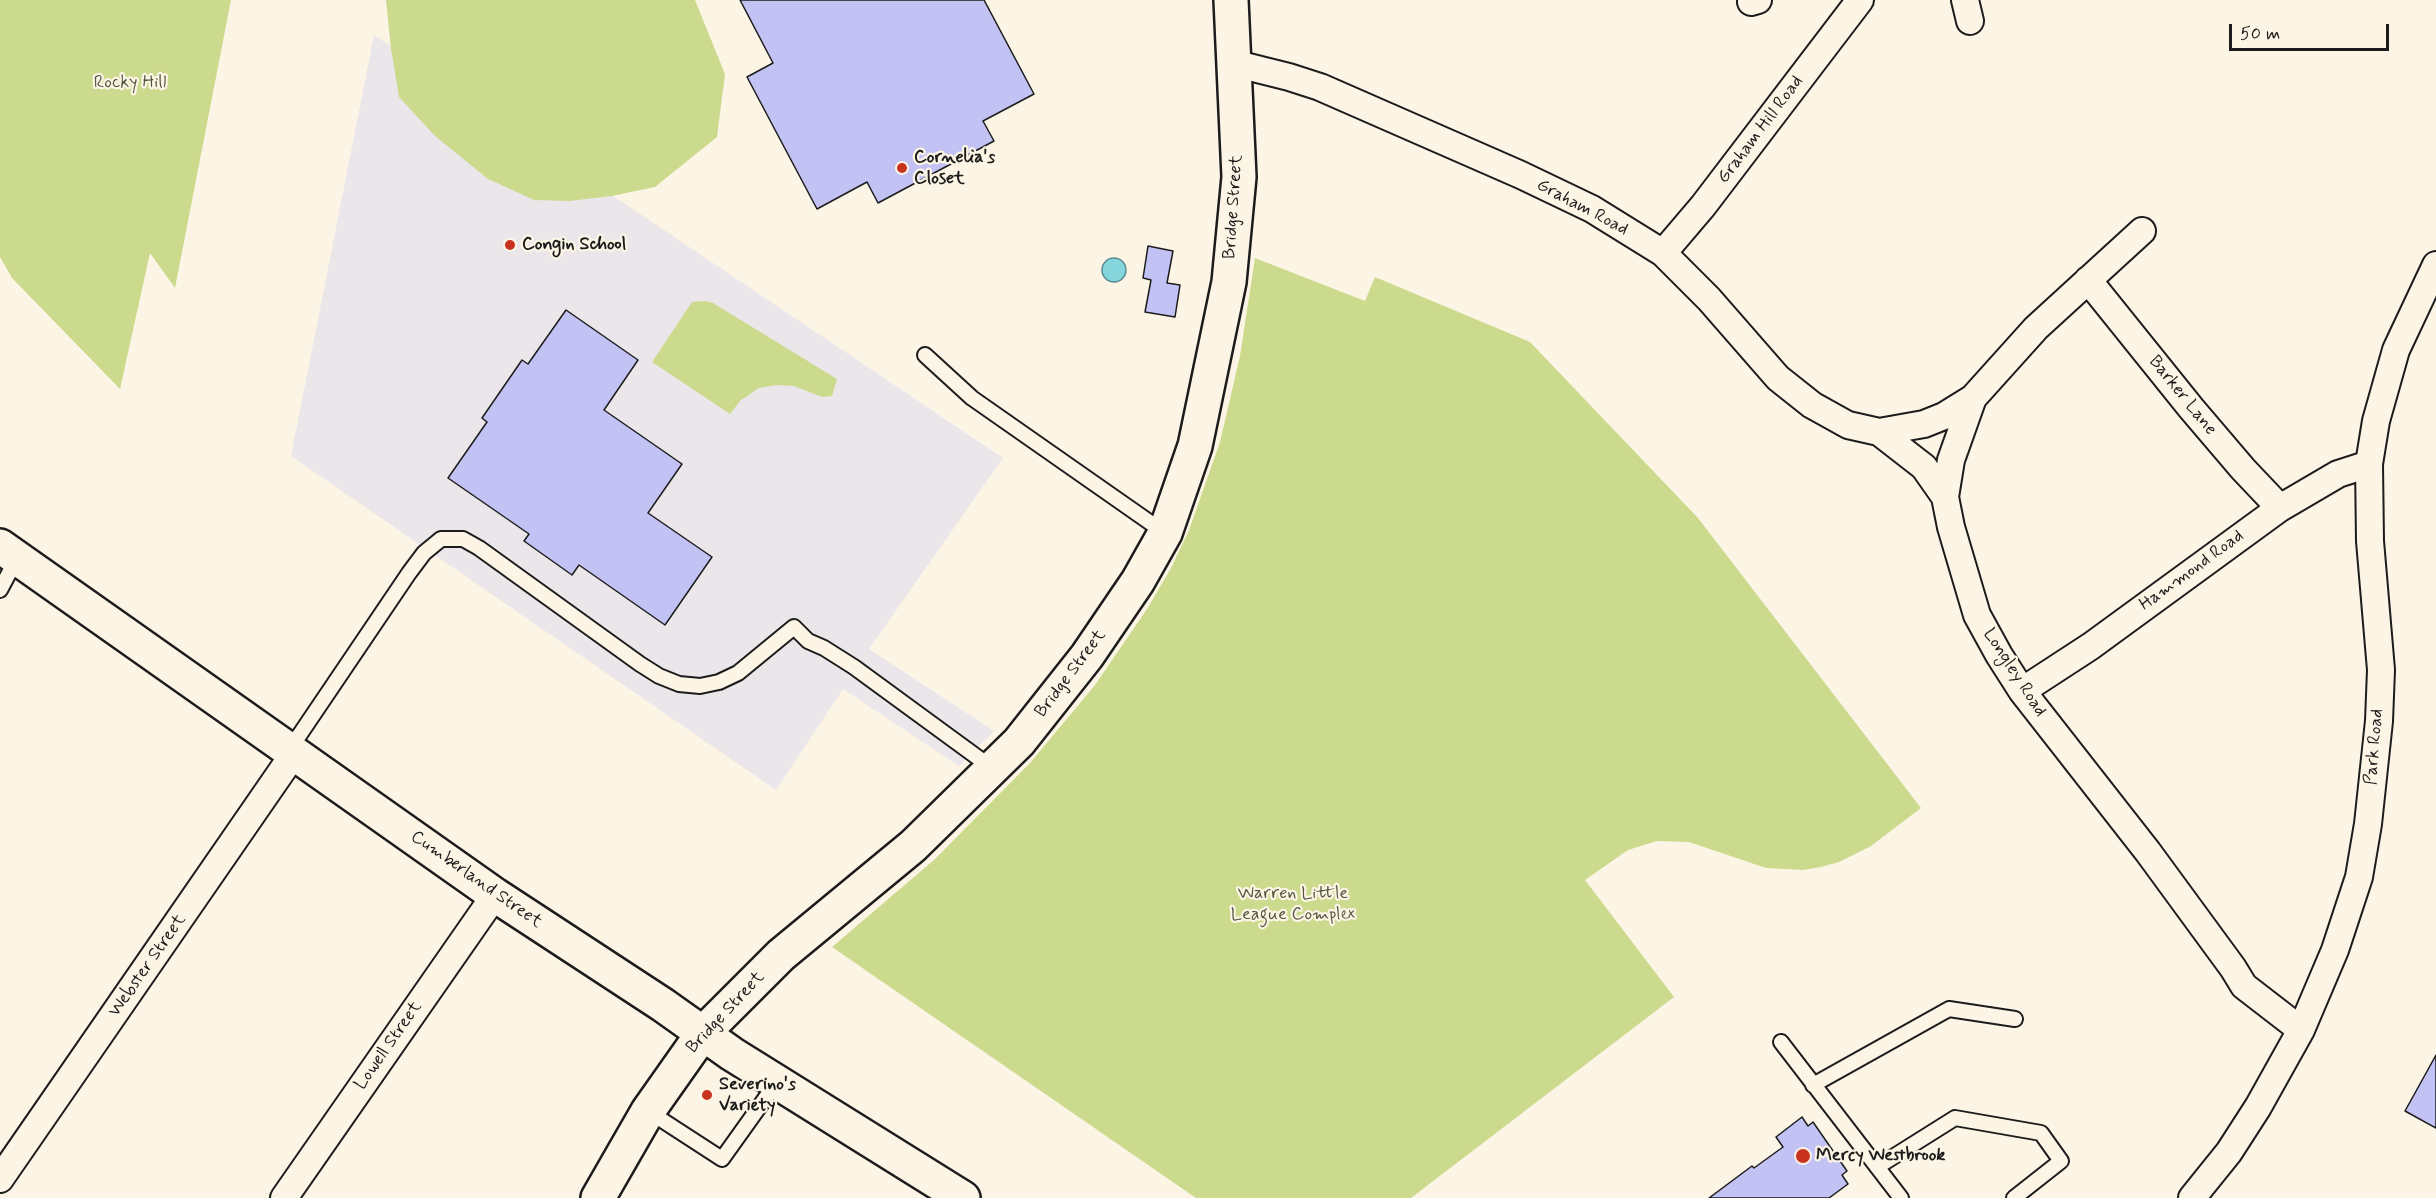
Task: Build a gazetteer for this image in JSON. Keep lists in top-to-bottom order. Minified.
{"streets":{"street":["Graham Hill Road","Bridge Street","Graham Road","Barker Lane","Hammond Road","Longley Road","Park Road","Cumberland Street","Webster Street","Lowell Street"]},"crossings":[["Graham Hill Road","Graham Road"],["Bridge Street","Graham Road"],["Bridge Street","Cumberland Street"],["Graham Road","Longley Road"],["Barker Lane","Hammond Road"],["Barker Lane","Longley Road"],["Hammond Road","Longley Road"],["Hammond Road","Park Road"],["Longley Road","Park Road"],["Cumberland Street","Webster Street"],["Cumberland Street","Lowell Street"]],"parks":["Rocky Hill","Warren Little League Complex"],"places":["Cornelia's Closet","Congin School","Severino's Variety","Mercy Westbrook"],"scale_bar":"50 m"}
